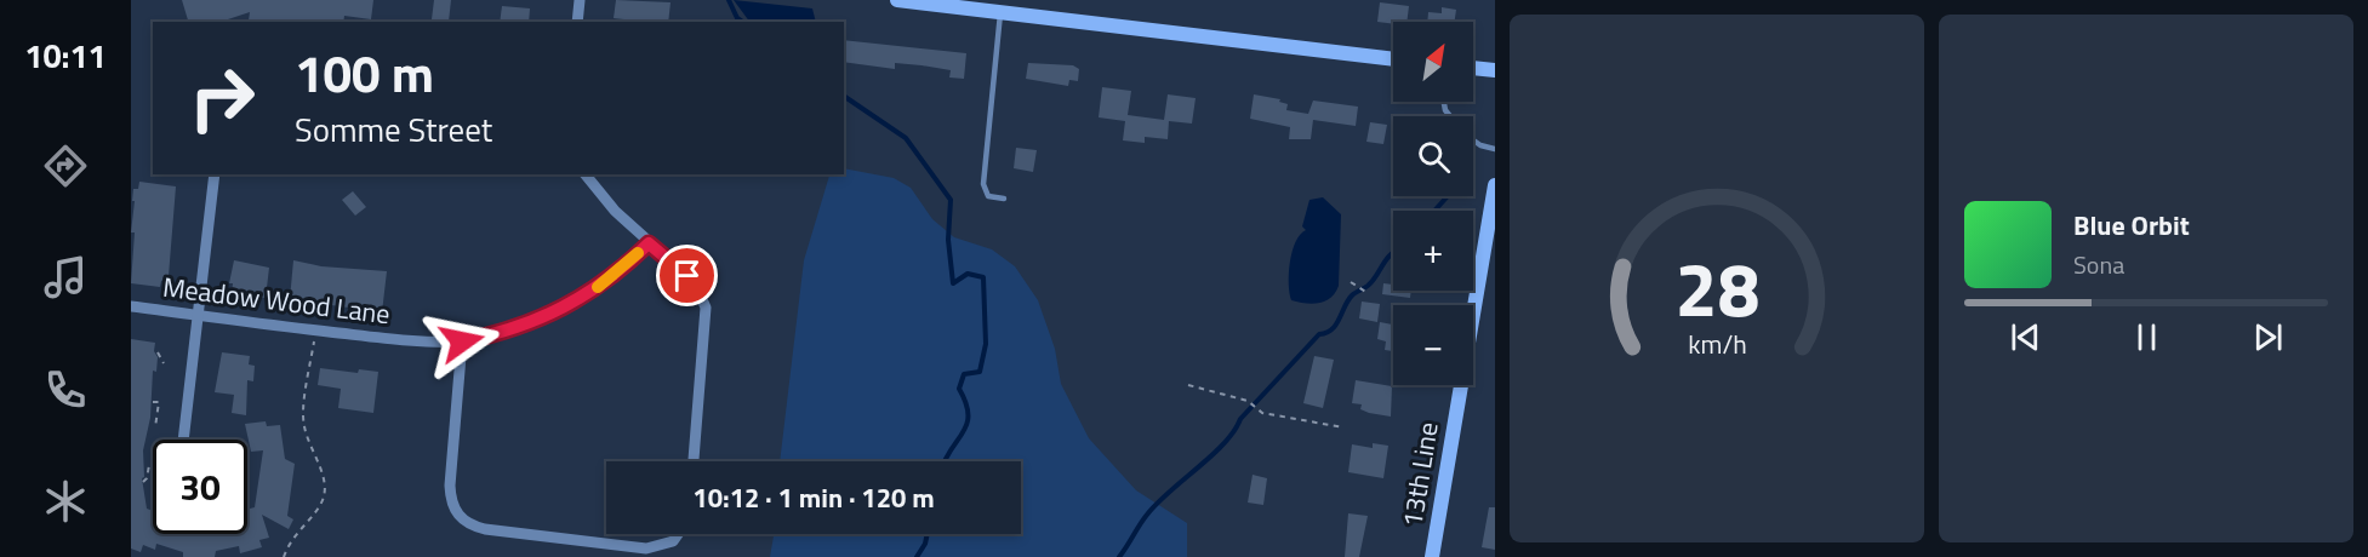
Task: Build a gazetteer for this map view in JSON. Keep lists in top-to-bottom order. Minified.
{"streets":{"main road":["13th Line"],"street":["Meadow Wood Lane"]},"north":"top right","page":{"tabs":"10:11","map_buttons":["+","−"],"turn":["100 m","Somme Street"],"song":["Blue Orbit","Sona"],"limit":"30","trip":"10:12 · 1 min · 120 m","gauge":["28","km/h"]}}
